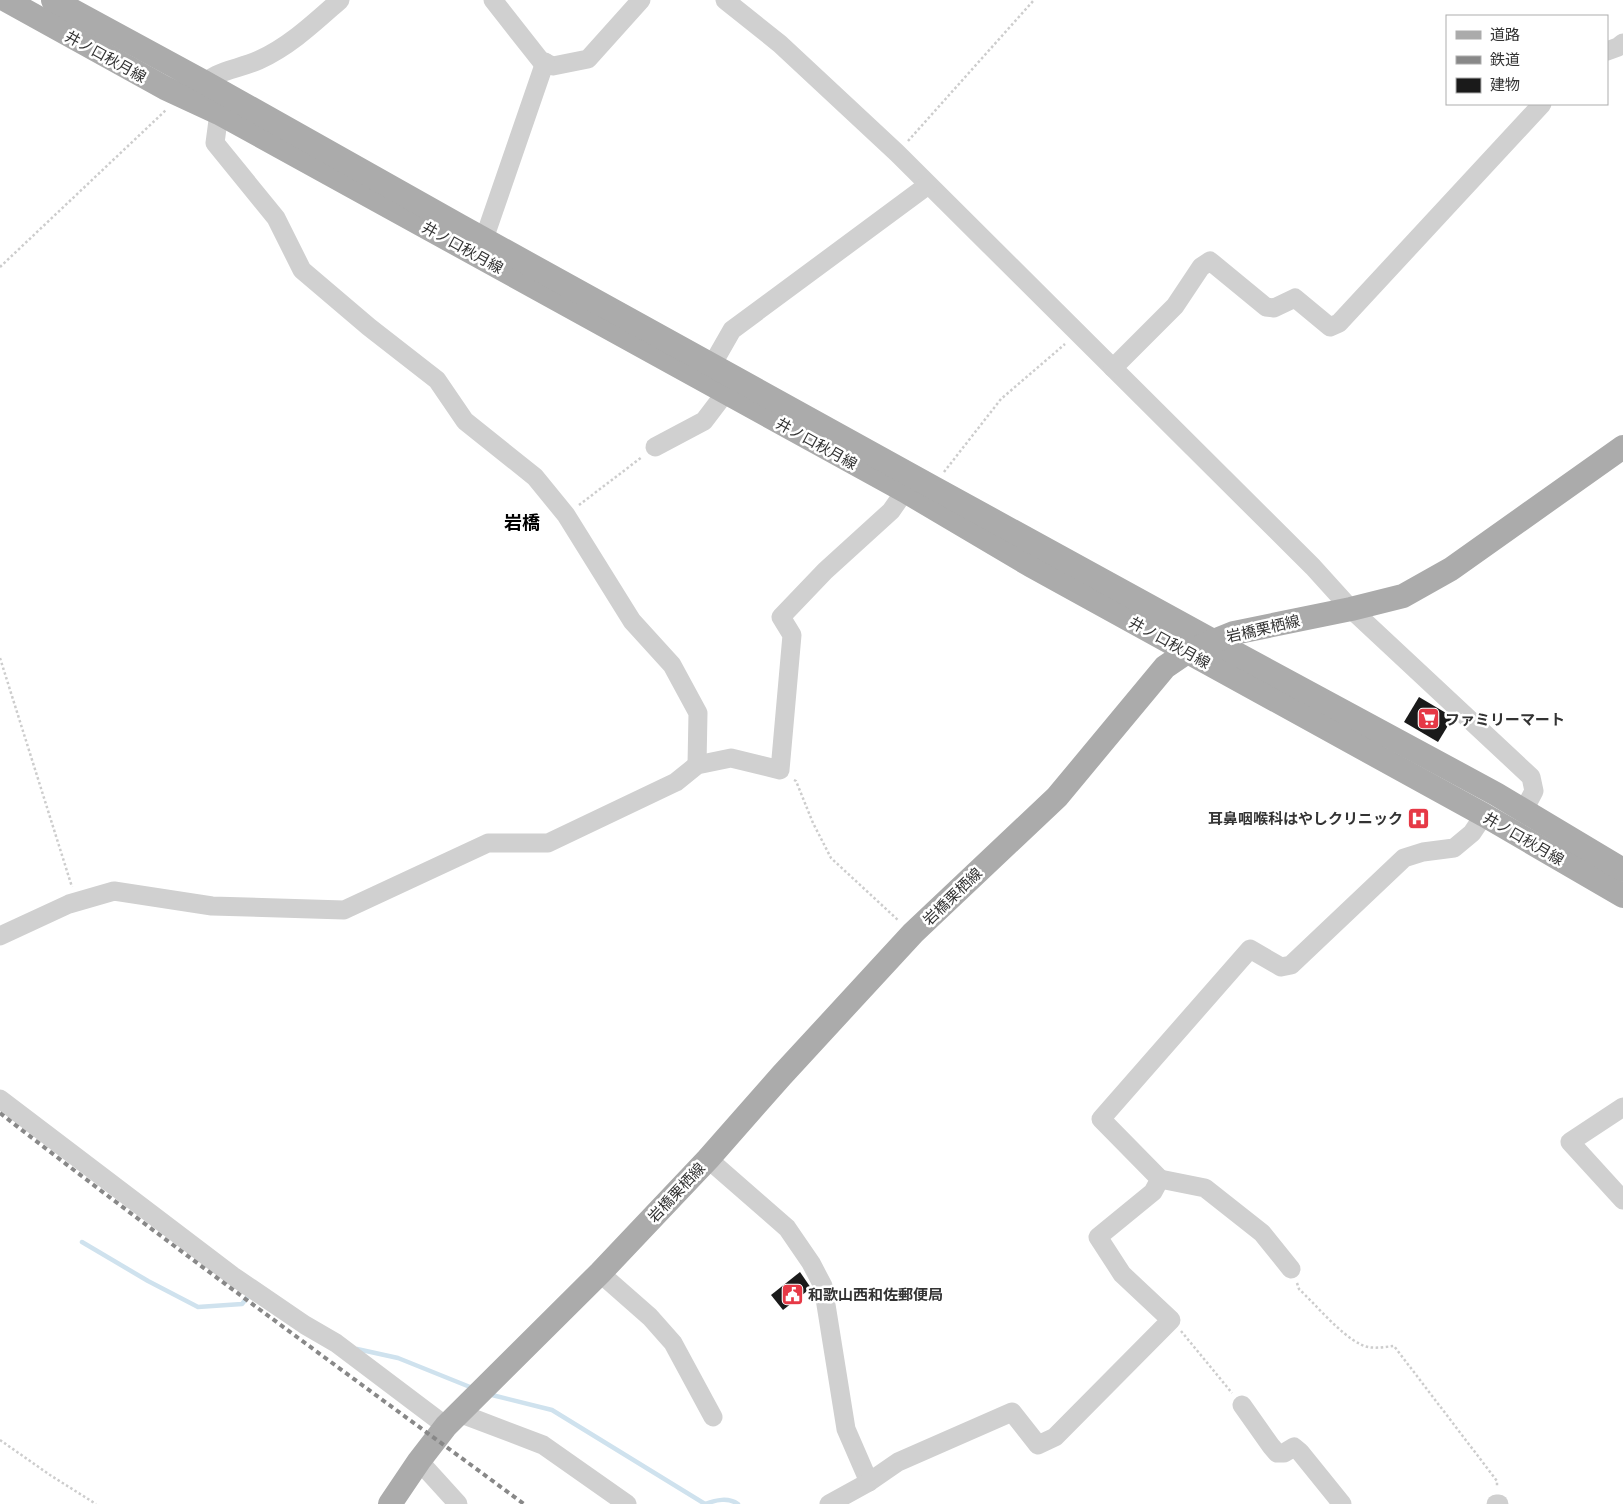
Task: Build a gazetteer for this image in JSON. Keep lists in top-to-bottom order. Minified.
{"streets":{"main road":["井ノ口秋月線","岩橋栗栖線"]},"crossings":[["井ノ口秋月線","岩橋栗栖線"]],"districts":["岩橋"],"places":{"supermarket":["ファミリーマート"],"hospital":["耳鼻咽喉科はやしクリニック"],"public building":["和歌山西和佐郵便局"]},"legend":["道路","鉄道","建物"]}
